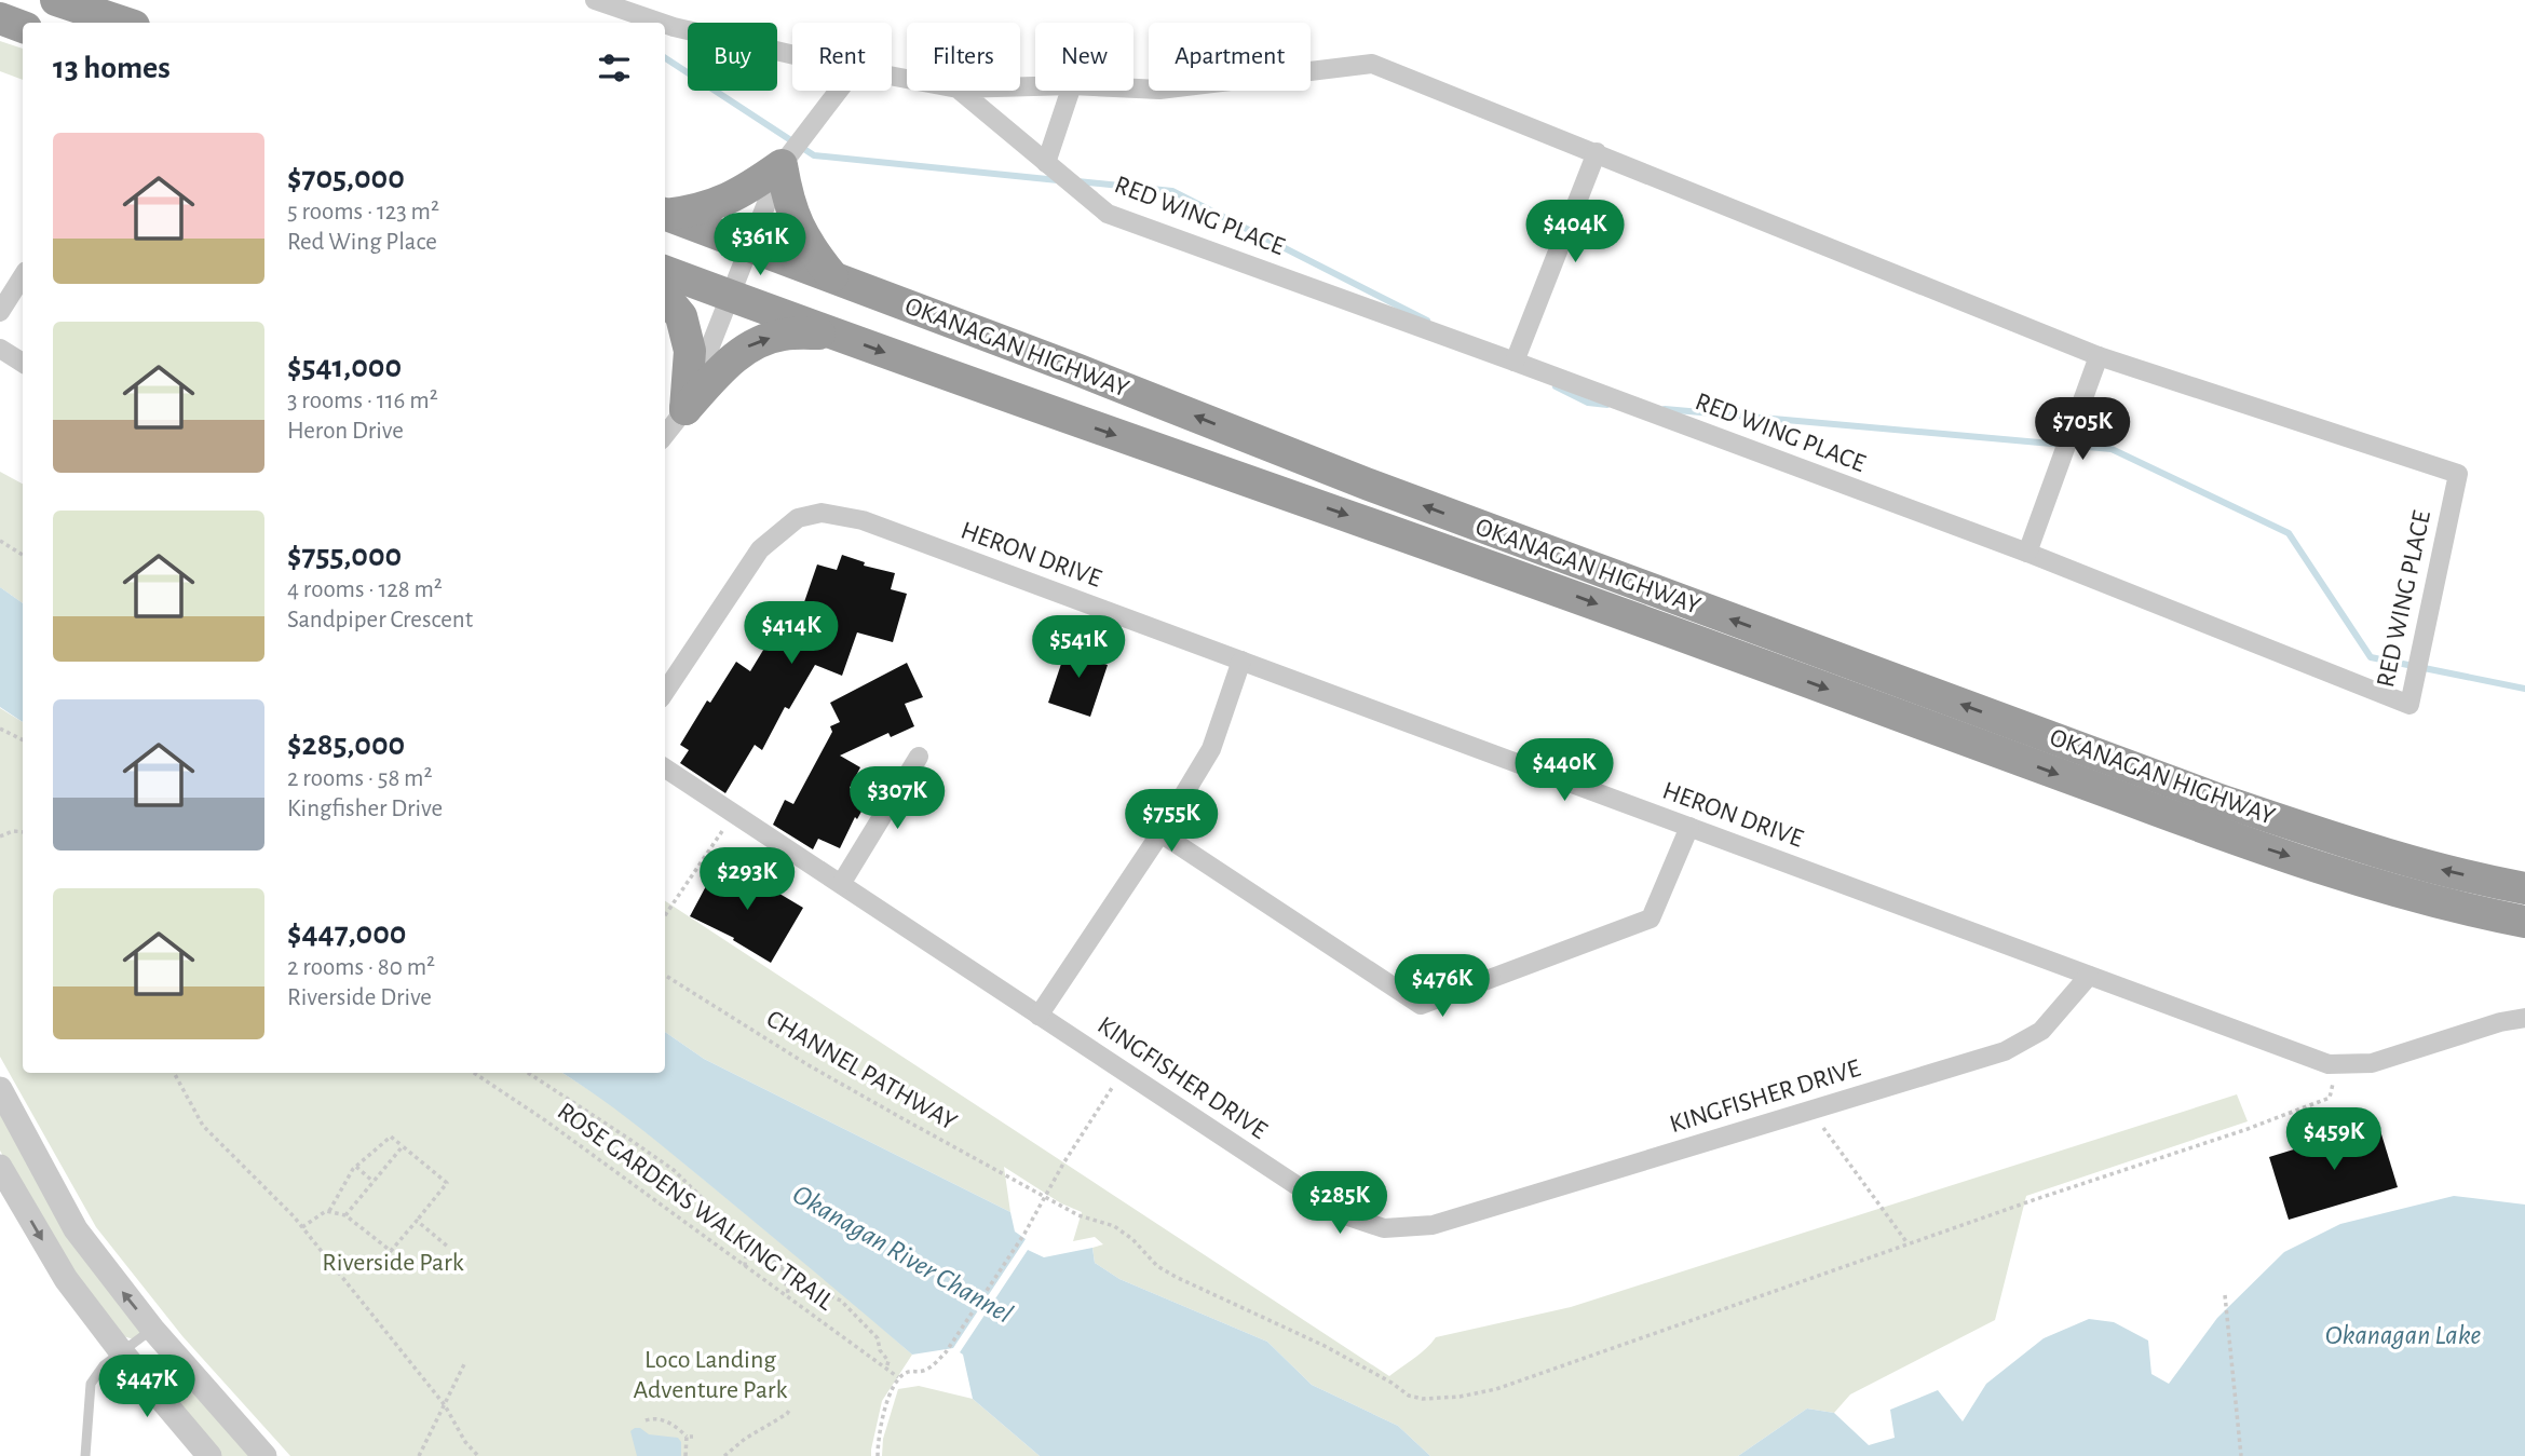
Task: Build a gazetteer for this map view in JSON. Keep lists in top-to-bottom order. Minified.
{"streets":{"highway":["OKANAGAN HIGHWAY"],"street":["RED WING PLACE","HERON DRIVE","KINGFISHER DRIVE"],"path":["CHANNEL PATHWAY","ROSE GARDENS WALKING TRAIL"]},"crossings":[["HERON DRIVE","CHANNEL PATHWAY"],["HERON DRIVE","KINGFISHER DRIVE"]],"water":["Okanagan River Channel","Okanagan Lake"],"parks":["Riverside Park","Loco Landing Adventure Park"],"page":{"chip":["Buy","Rent","Filters","New","Apartment"],"heading":"13 homes","list":[{"name":"$705,000","note":"5 rooms · 123 m² · Red Wing Place"},{"name":"$541,000","note":"3 rooms · 116 m² · Heron Drive"},{"name":"$755,000","note":"4 rooms · 128 m² · Sandpiper Crescent"},{"name":"$285,000","note":"2 rooms · 58 m² · Kingfisher Drive"},{"name":"$447,000","note":"2 rooms · 80 m² · Riverside Drive"}],"price":["$404K","$361K","$705K","$414K","$541K","$440K","$307K","$755K","$293K","$476K","$459K","$285K","$447K"]}}
